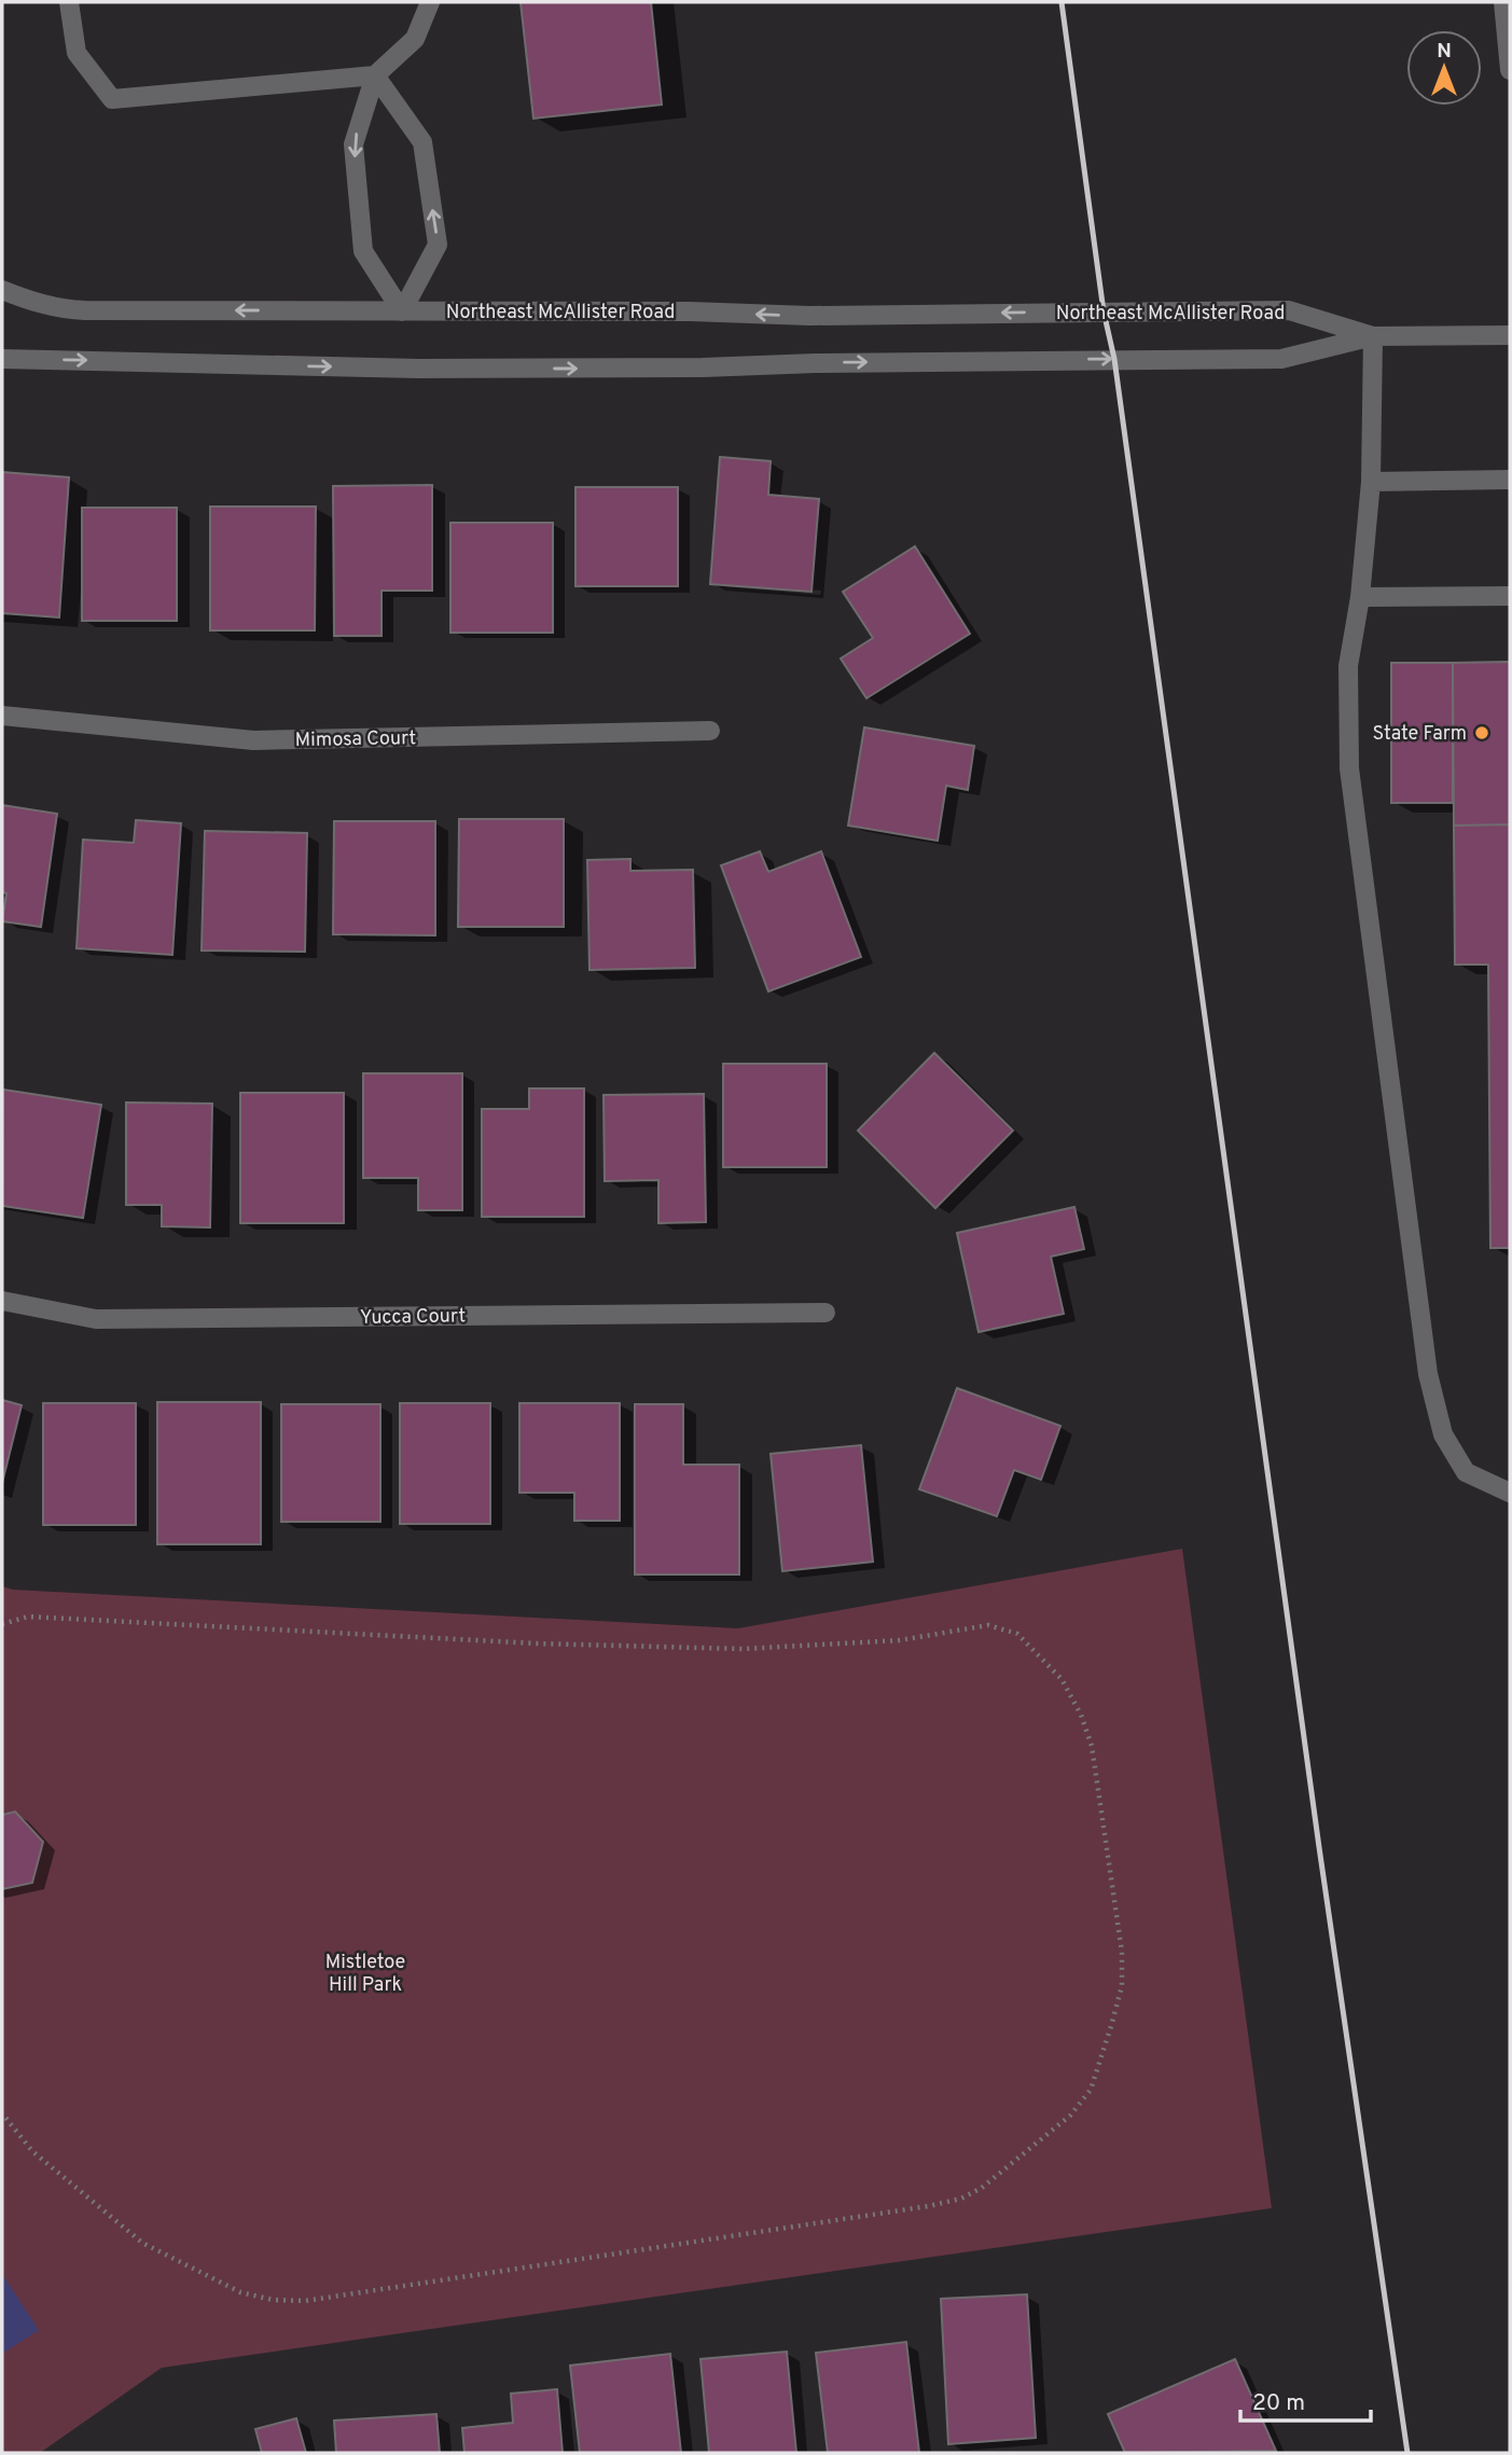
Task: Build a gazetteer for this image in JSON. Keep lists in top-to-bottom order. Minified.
{"streets":{"street":["Northeast McAllister Road","Mimosa Court","Yucca Court"]},"parks":["Mistletoe Hill Park"],"places":["State Farm"],"scale_bar":"20 m","north":"top"}
